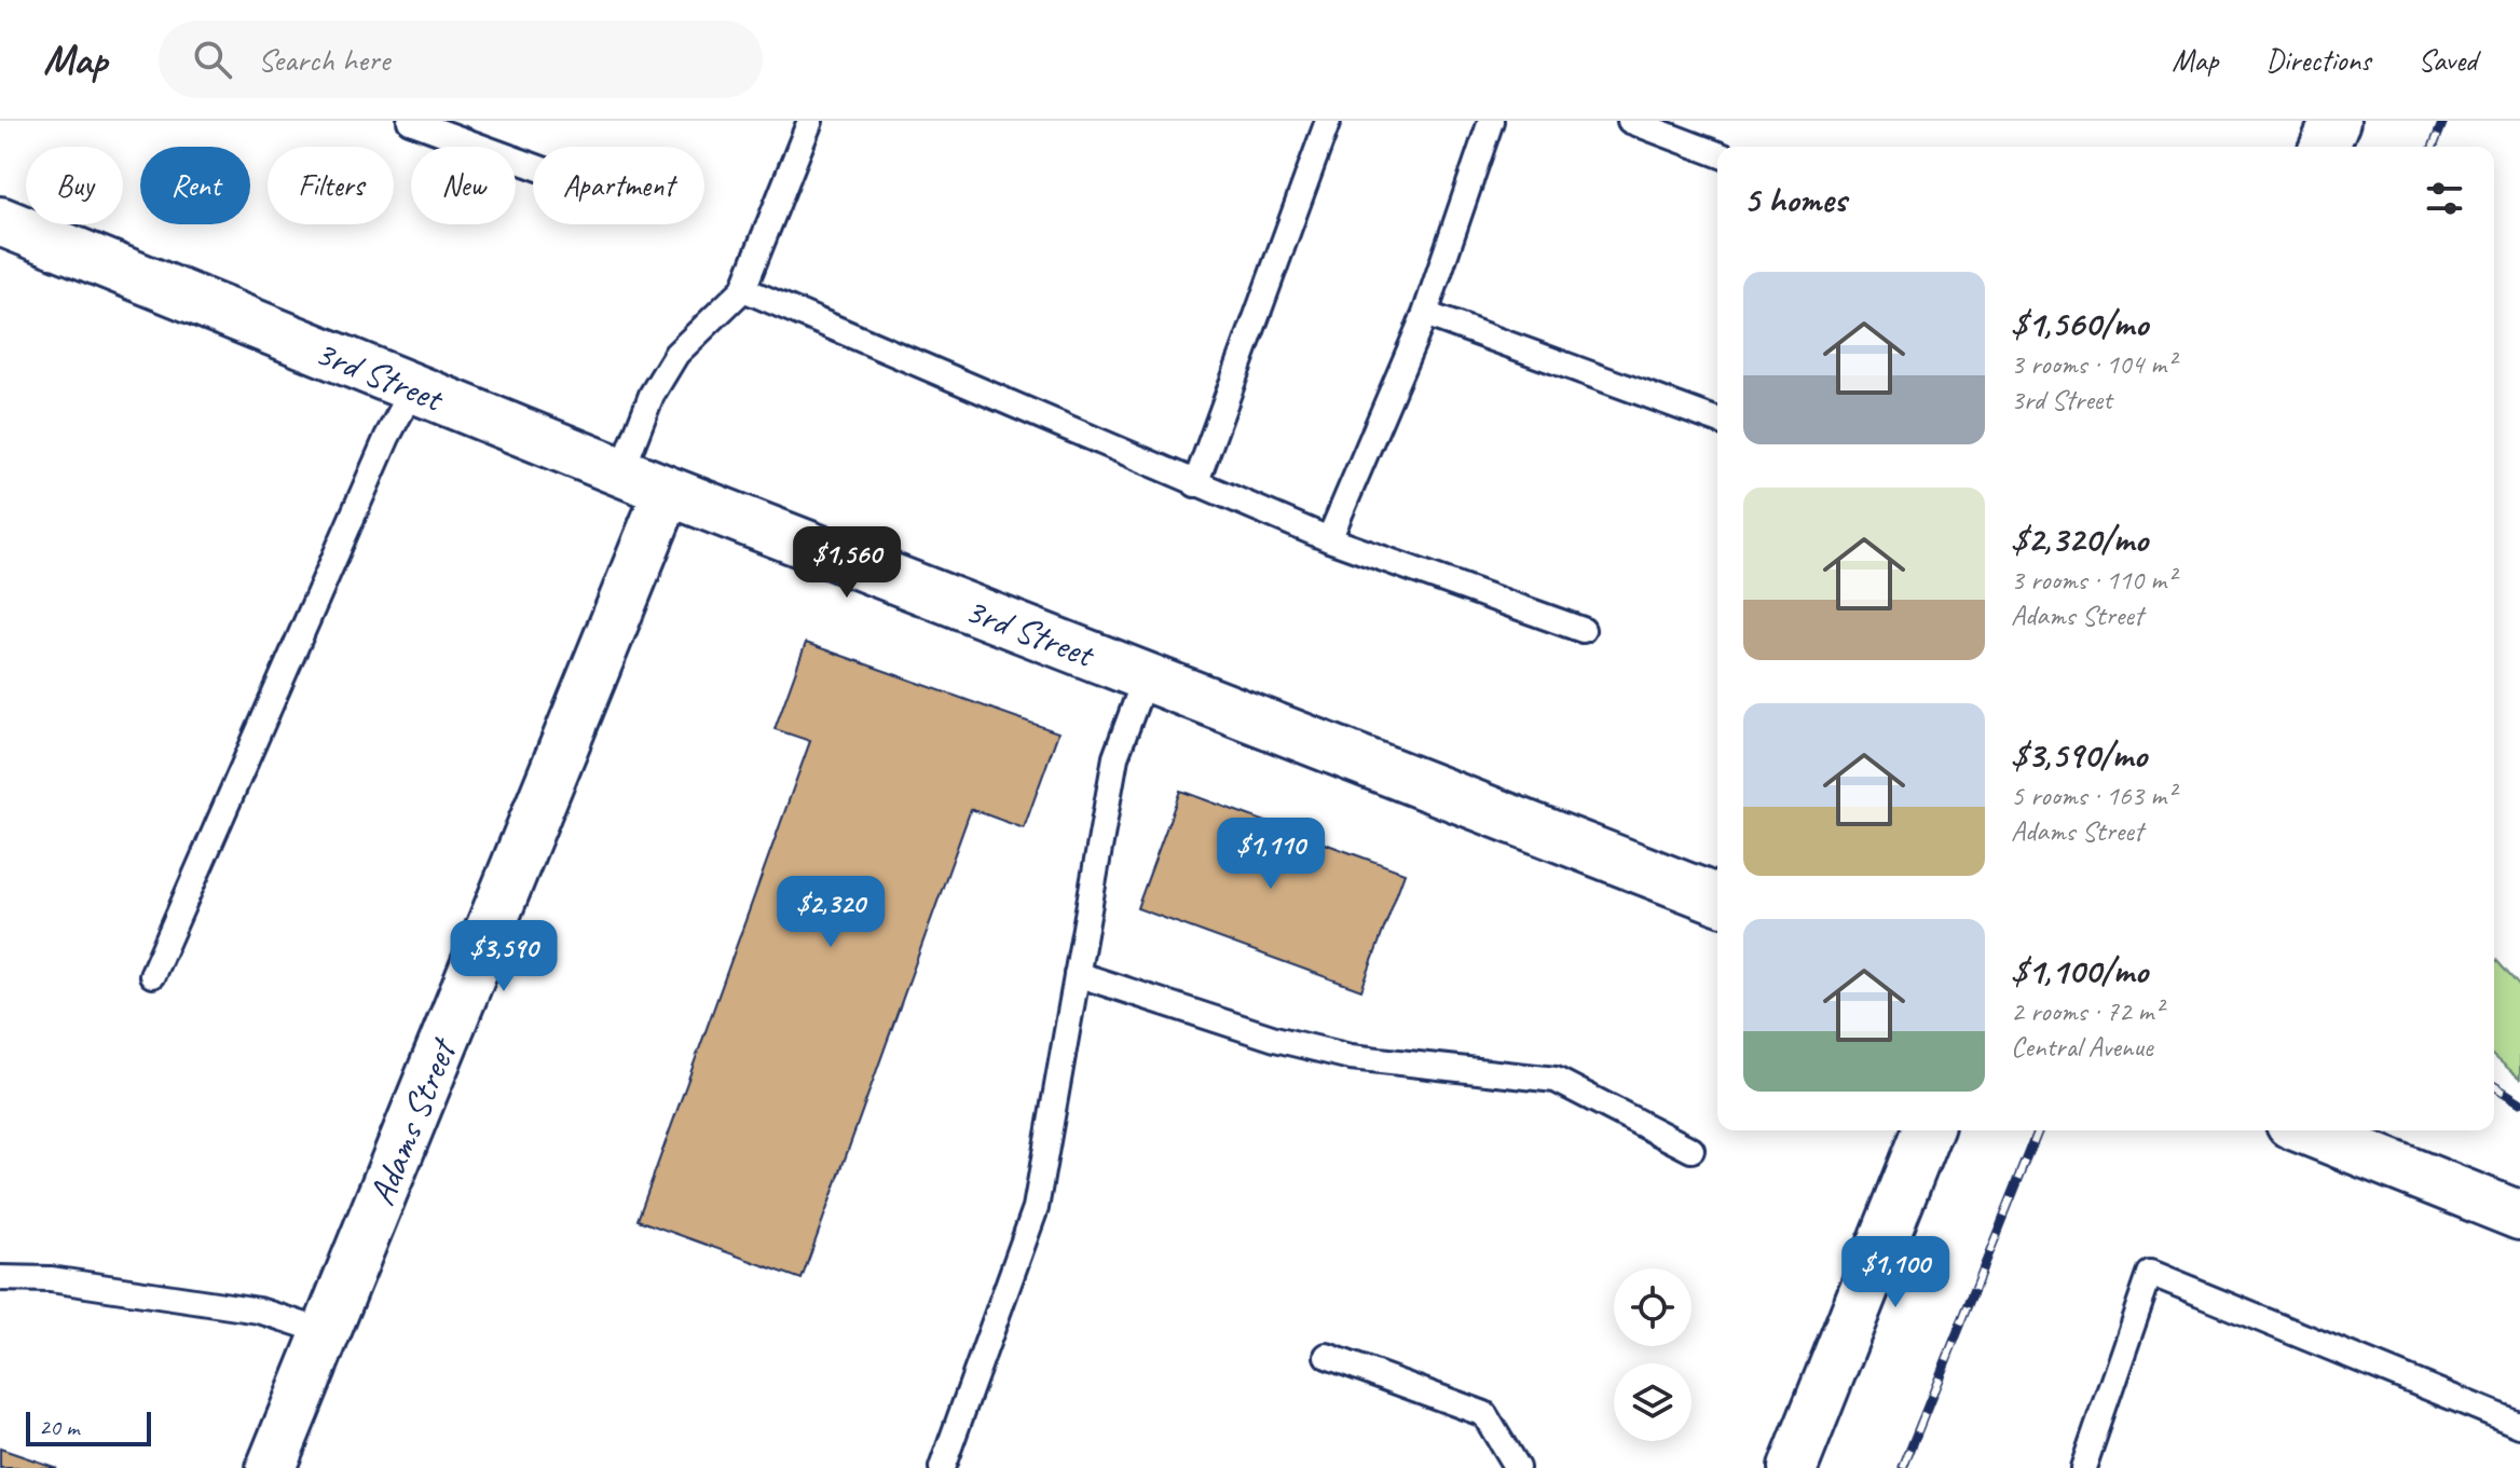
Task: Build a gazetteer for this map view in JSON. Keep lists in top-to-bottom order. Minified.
{"streets":{"street":["3rd Street","Adams Street"]},"crossings":[["3rd Street","Adams Street"]],"scale_bar":"20 m","page":{"header":"Map","search":"Search here","nav":["Map","Directions","Saved"],"chip":["Buy","Rent","Filters","New","Apartment"],"heading":"5 homes","list":[{"name":"$1,560/mo","note":"3 rooms · 104 m² · 3rd Street"},{"name":"$2,320/mo","note":"3 rooms · 110 m² · Adams Street"},{"name":"$3,590/mo","note":"5 rooms · 163 m² · Adams Street"},{"name":"$1,100/mo","note":"2 rooms · 72 m² · Central Avenue"}],"price":["$1,560","$1,110","$2,320","$3,590","$1,100"],"scale":"20 m"}}
